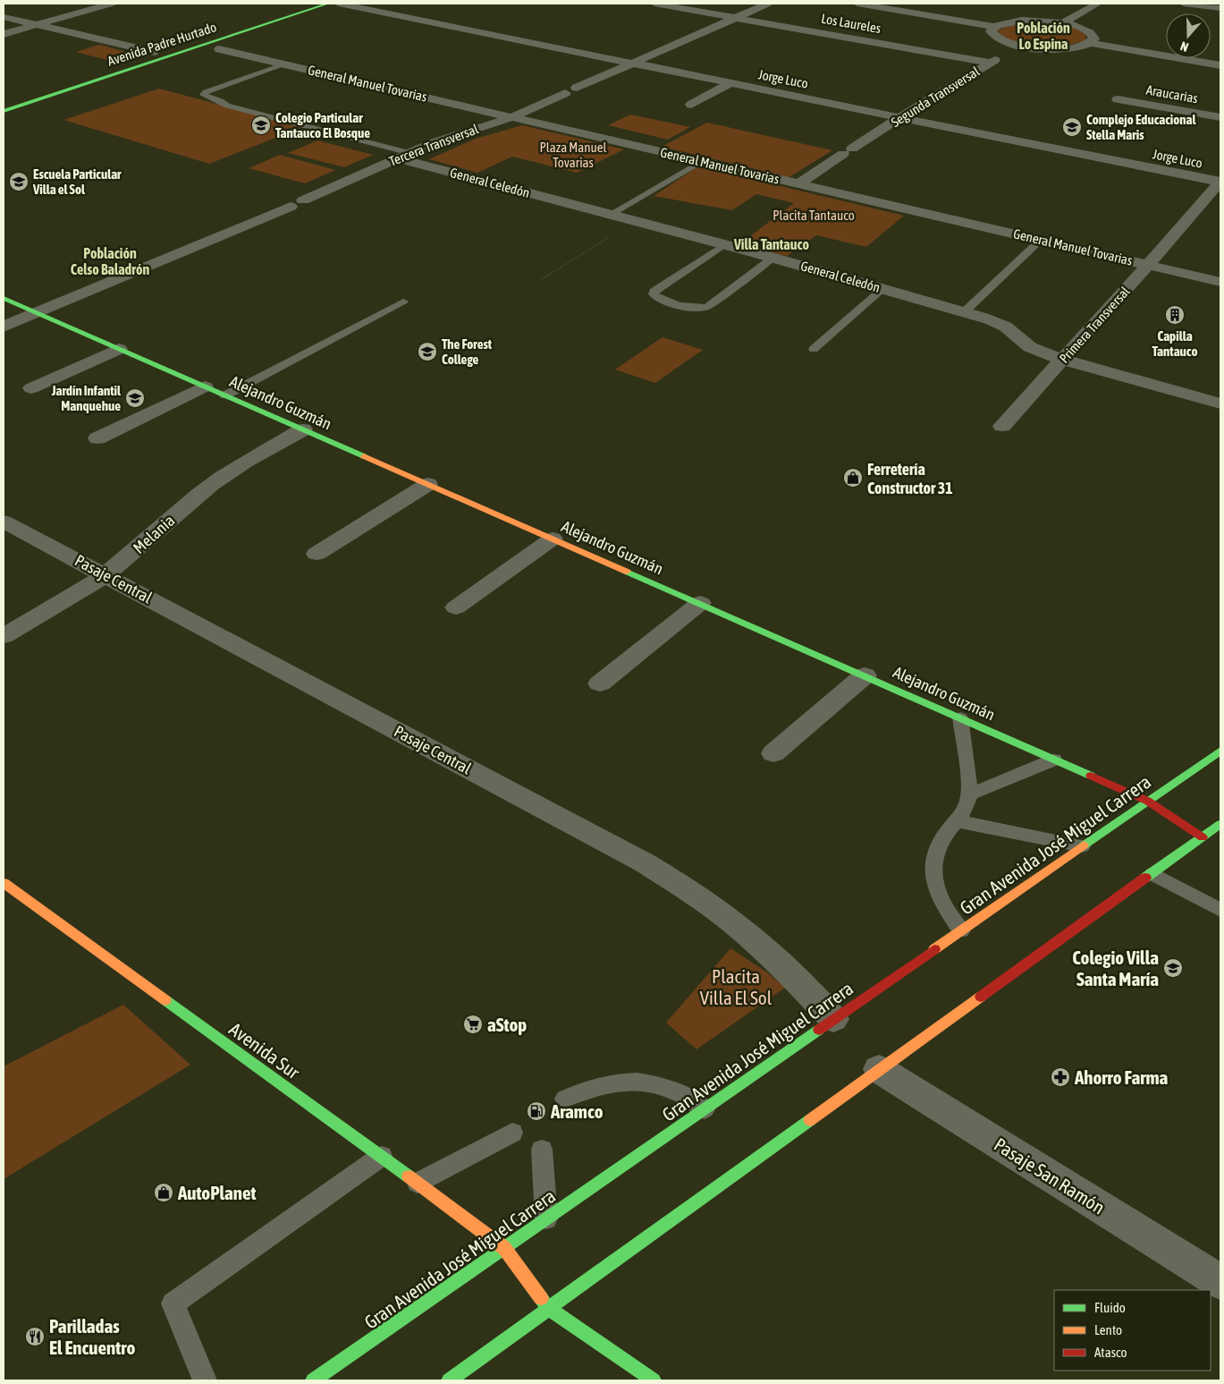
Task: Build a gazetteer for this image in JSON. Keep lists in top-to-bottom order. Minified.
{"streets":{"main road":["Avenida Padre Hurtado","Alejandro Guzmán","Gran Avenida José Miguel Carrera","Avenida Sur"],"street":["Los Laureles","Jorge Luco","General Manuel Tovarias","Araucarias","Segunda Transversal","Tercera Transversal","General Celedón","Primera Transversal","Melania","Pasaje Central","Pasaje San Ramón"]},"crossings":[["Los Laureles","Segunda Transversal"],["Los Laureles","Tercera Transversal"],["Jorge Luco","Segunda Transversal"],["Jorge Luco","Tercera Transversal"],["Jorge Luco","Primera Transversal"],["General Manuel Tovarias","Segunda Transversal"],["General Manuel Tovarias","Tercera Transversal"],["General Manuel Tovarias","Primera Transversal"],["Tercera Transversal","General Celedón"],["Tercera Transversal","Alejandro Guzmán"],["General Celedón","Primera Transversal"],["Alejandro Guzmán","Melania"],["Alejandro Guzmán","Gran Avenida José Miguel Carrera"],["Melania","Pasaje Central"],["Pasaje Central","Gran Avenida José Miguel Carrera"],["Gran Avenida José Miguel Carrera","Avenida Sur"]],"districts":["Población Lo Espina","Villa Tantauco","Población Celso Baladrón"],"parks":["Plaza Manuel Tovarias","Placita Tantauco","Placita Villa El Sol"],"places":{"school or university":["Colegio Particular Tantauco El Bosque","Complejo Educacional Stella Maris","Escuela Particular Villa el Sol","The Forest College","Jardín Infantil Manquehue","Colegio Villa Santa María"],"building":["Capilla Tantauco"],"shop":["Ferretería Constructor 31","AutoPlanet"],"supermarket":["aStop"],"pharmacy":["Ahorro Farma"],"fuel station":["Aramco"],"restaurant":["Parilladas El Encuentro"]},"legend":["Fluido","Lento","Atasco"],"north":"bottom"}
